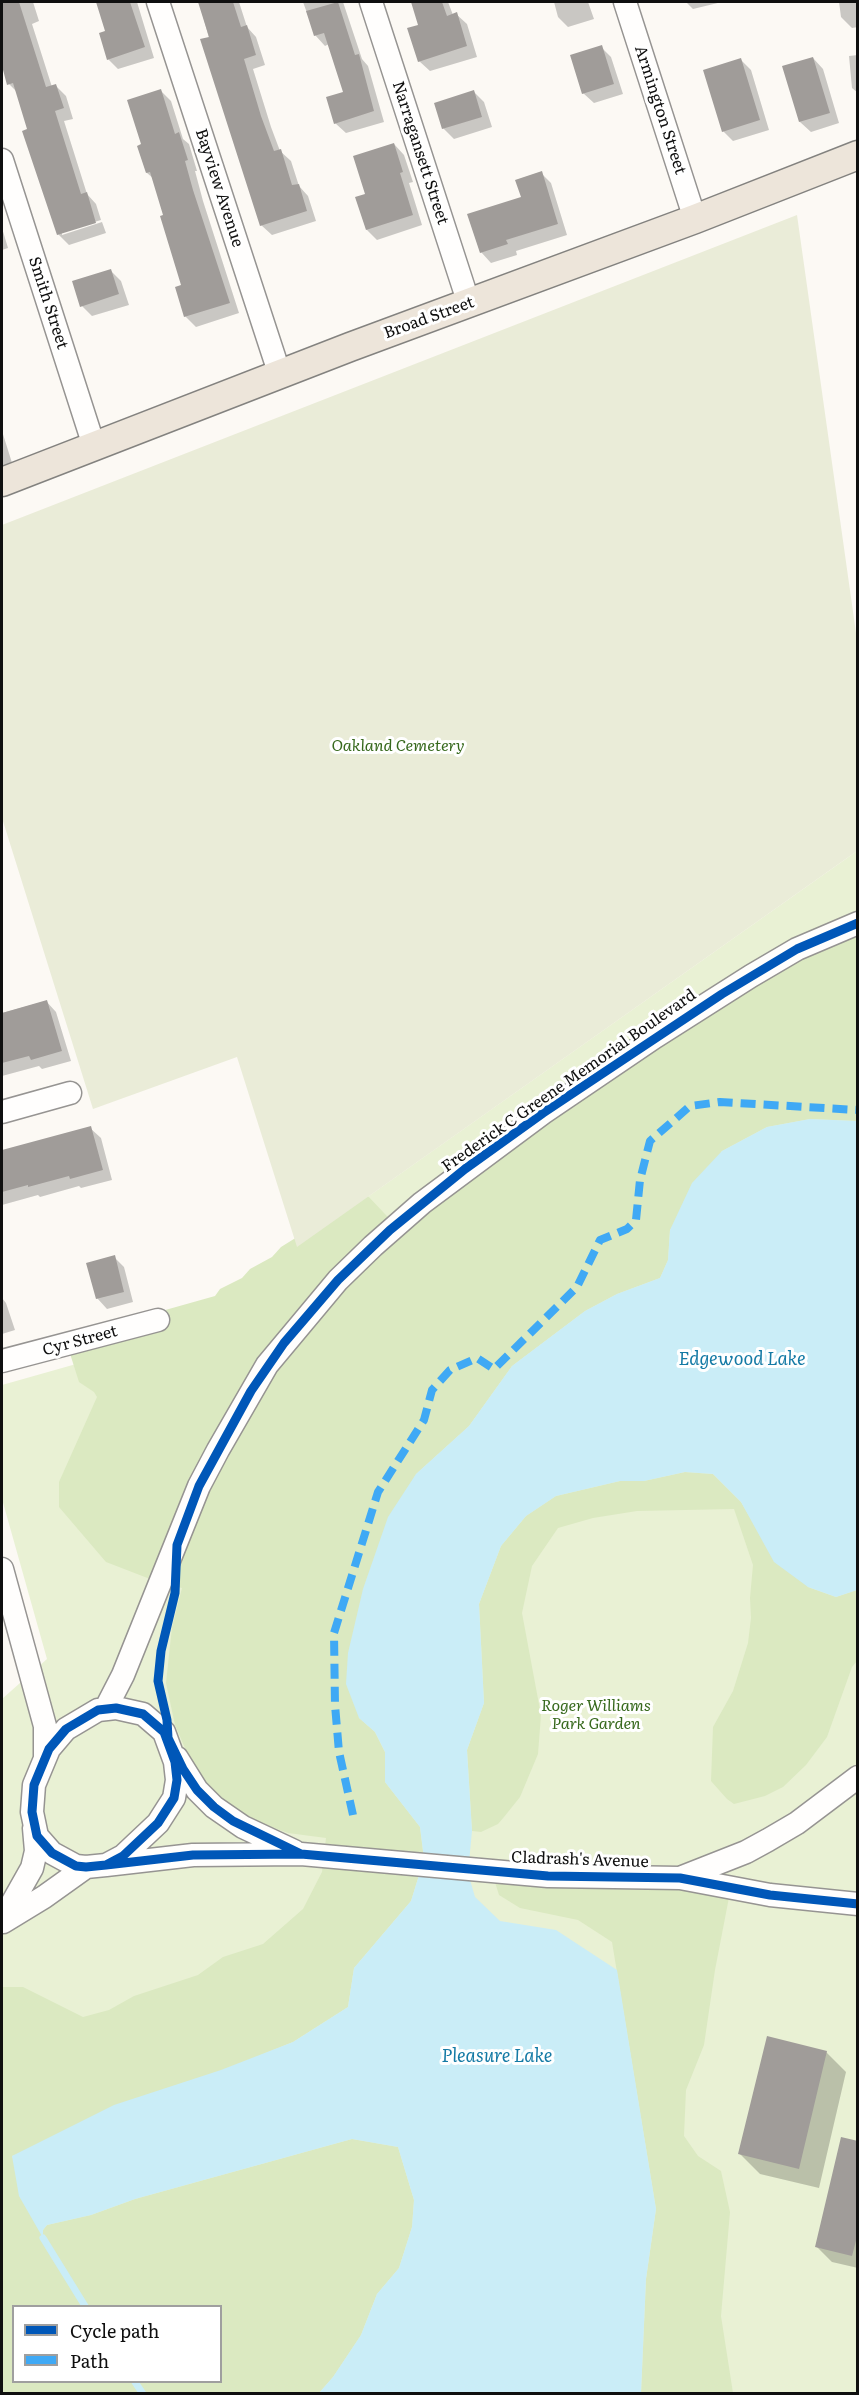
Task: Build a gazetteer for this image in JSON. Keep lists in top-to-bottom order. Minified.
{"streets":{"main road":["Broad Street"],"street":["Armington Street","Narragansett Street","Bayview Avenue","Smith Street","Frederick C Greene Memorial Boulevard","Cyr Street","Cladrash's Avenue"]},"crossings":[["Armington Street","Broad Street"],["Narragansett Street","Broad Street"],["Bayview Avenue","Broad Street"],["Smith Street","Broad Street"],["Frederick C Greene Memorial Boulevard","Cladrash's Avenue"]],"water":["Edgewood Lake","Pleasure Lake"],"parks":["Oakland Cemetery","Roger Williams Park Garden"],"legend":["Cycle path","Path"]}
